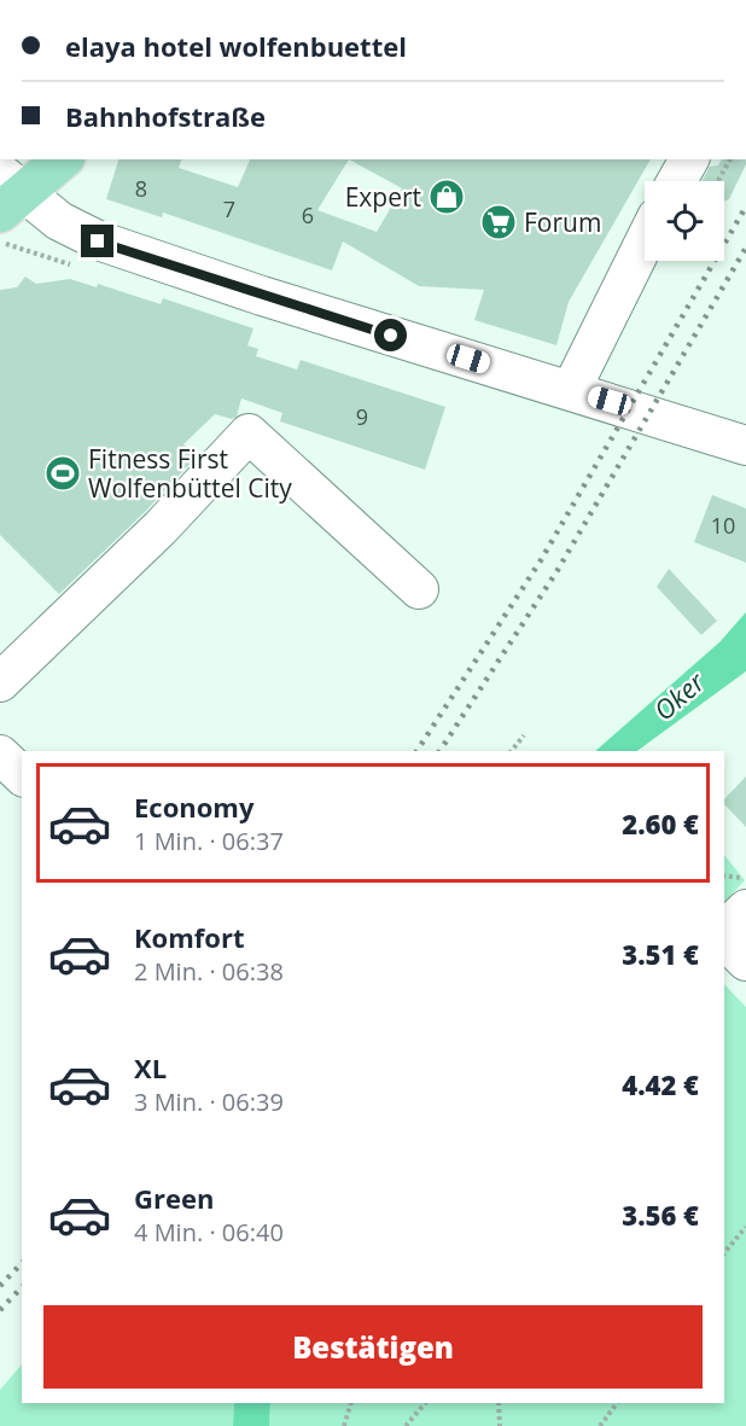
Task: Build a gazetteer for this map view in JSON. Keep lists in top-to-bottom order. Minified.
{"water":["Oker"],"places":{"shop":["Expert"],"supermarket":["Forum"],"sports":["Fitness First Wolfenbüttel City"]},"house_numbers":["8","7","6","9","10"],"page":{"banner":["elaya hotel wolfenbuettel","Bahnhofstraße"],"list":[{"name":"Economy","note":"1 Min. · 06:37","value":"2.60 €"},{"name":"Komfort","note":"2 Min. · 06:38","value":"3.51 €"},{"name":"XL","note":"3 Min. · 06:39","value":"4.42 €"},{"name":"Green","note":"4 Min. · 06:40","value":"3.56 €"}],"buttons":"Bestätigen"}}
